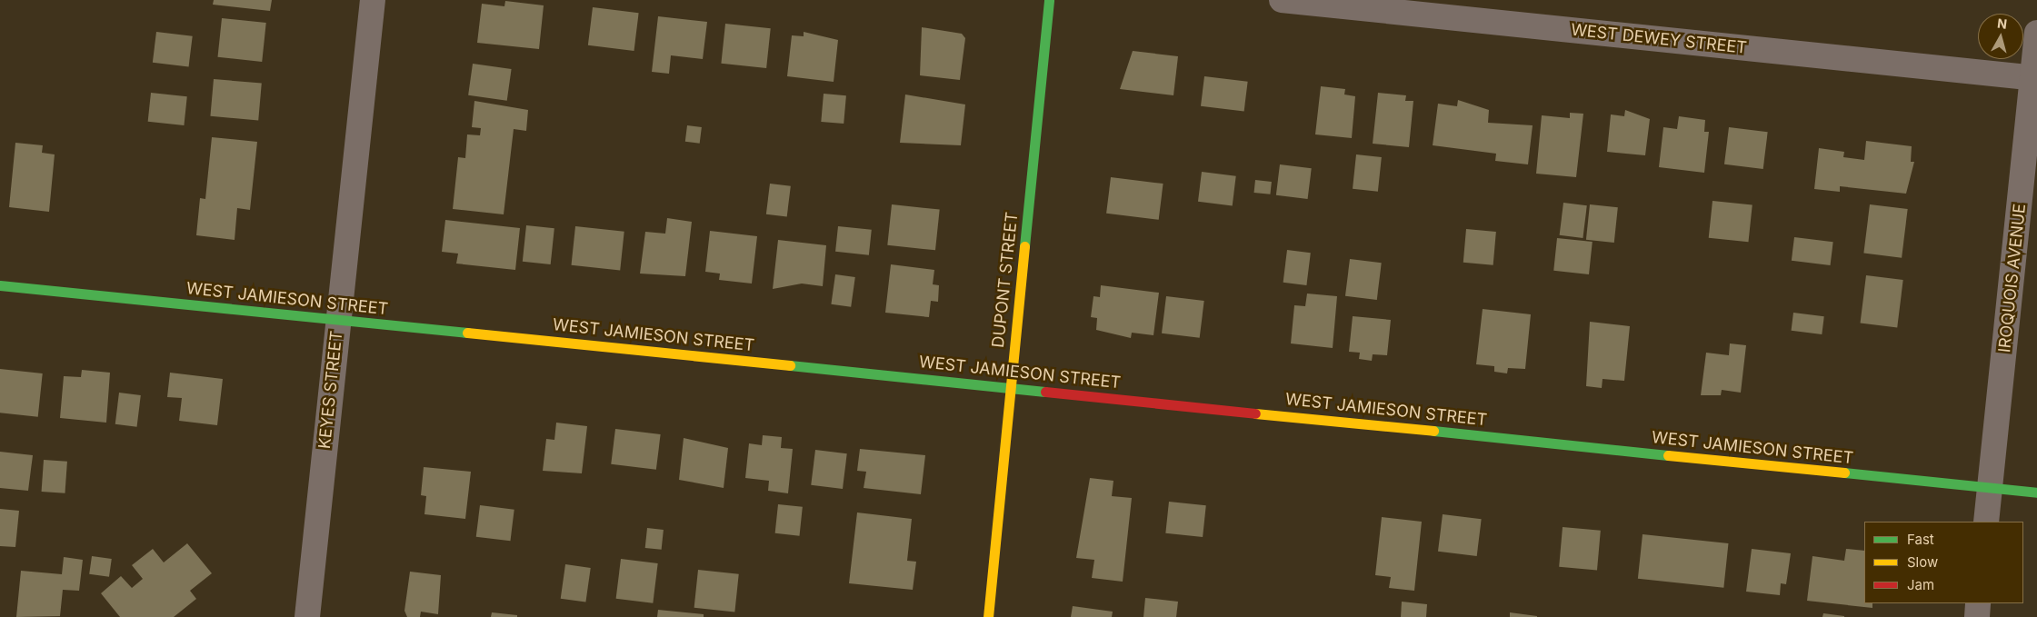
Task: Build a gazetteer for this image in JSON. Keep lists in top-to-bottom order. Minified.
{"streets":{"street":["WEST DEWEY STREET","IROQUOIS AVENUE","DUPONT STREET","WEST JAMIESON STREET","KEYES STREET"]},"crossings":[["WEST DEWEY STREET","IROQUOIS AVENUE"],["IROQUOIS AVENUE","WEST JAMIESON STREET"],["DUPONT STREET","WEST JAMIESON STREET"],["WEST JAMIESON STREET","KEYES STREET"]],"legend":["Fast","Slow","Jam"],"north":"top"}
